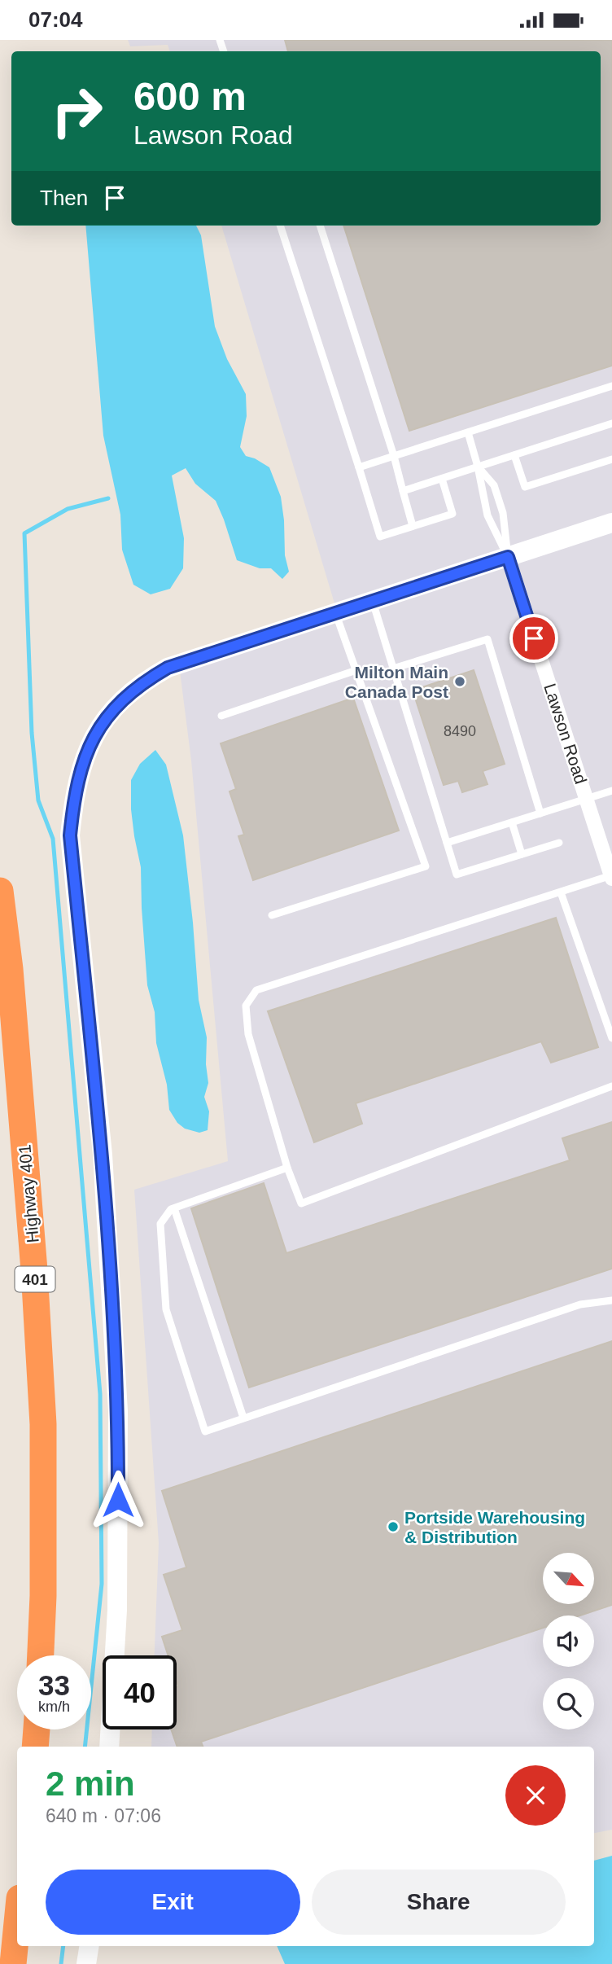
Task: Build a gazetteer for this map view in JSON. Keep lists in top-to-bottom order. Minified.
{"streets":{"highway":["Highway 401","401"],"street":["Lawson Road"]},"places":["Milton Main Canada Post","Portside Warehousing & Distribution"],"house_numbers":["8490"],"north":"bottom right","page":{"status":"07:04","turn":["600 m","Lawson Road"],"then":"Then","speed":"33 km/h","limit":"40","heading":["2 min","640 m · 07:06"],"buttons":["Exit","Share"]}}
